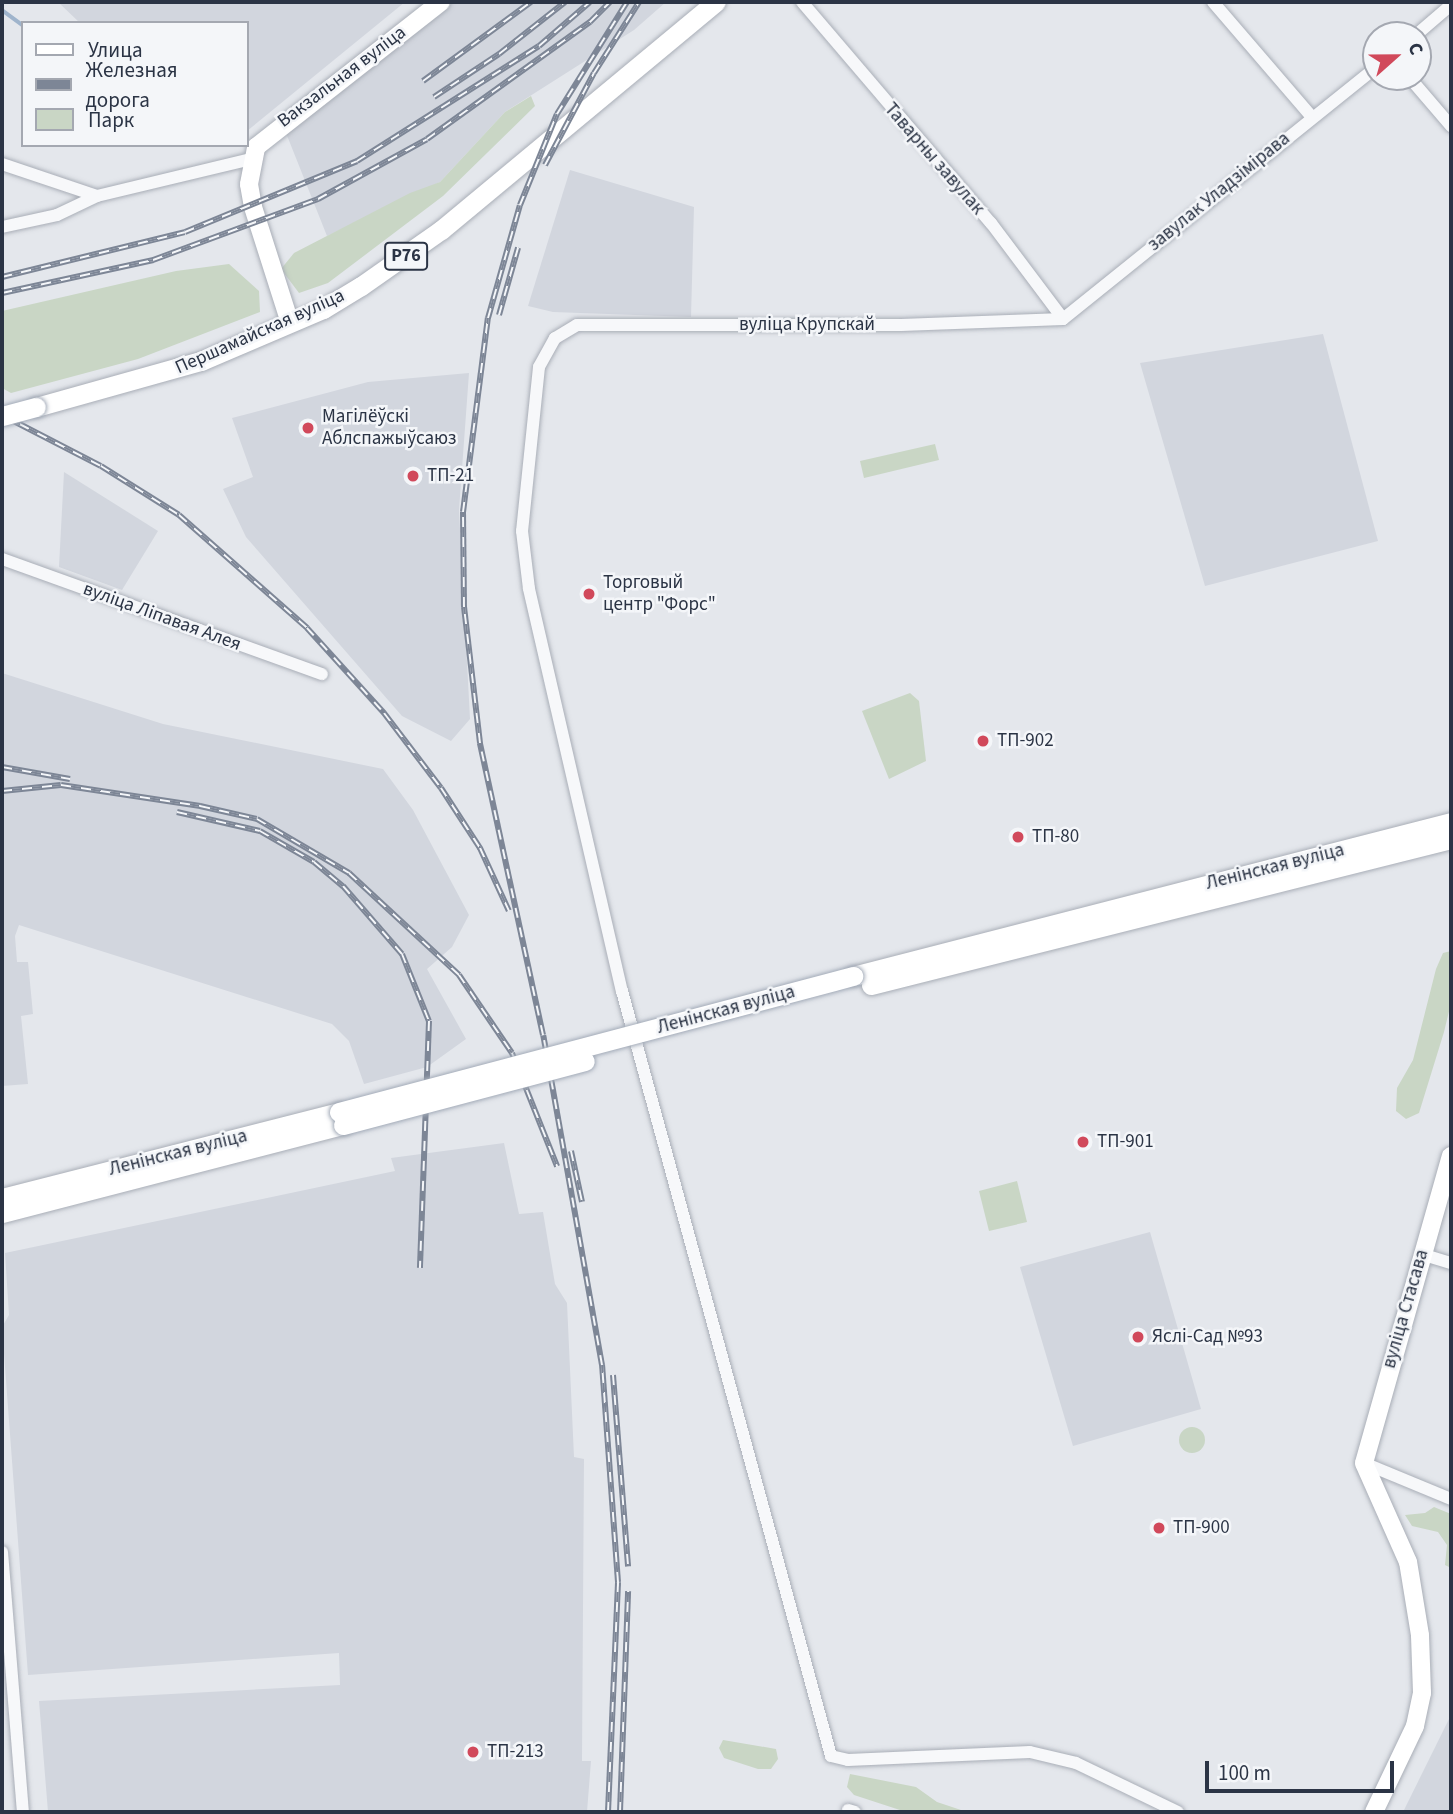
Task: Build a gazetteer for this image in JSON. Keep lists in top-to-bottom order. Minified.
{"streets":{"main road":["Р76","Першамайская вуліца","Ленінская вуліца"],"street":["Вакзальная вуліца","Таварны завулак","завулак Уладзімірава","вуліца Крупскай","вуліца Ліпавая Алея","вуліца Стасава"]},"crossings":[["Таварны завулак","завулак Уладзімірава"],["Таварны завулак","вуліца Крупскай"],["завулак Уладзімірава","вуліца Крупскай"]],"places":["Магілёўскі Аблспажыўсаюз","ТП-21","Торговый центр \"Форс\"","ТП-902","ТП-80","ТП-901","Яслі-Сад №93","ТП-900","ТП-213"],"legend":["Улица","Железная дорога","Парк"],"scale_bar":"100 m","north":"right"}
